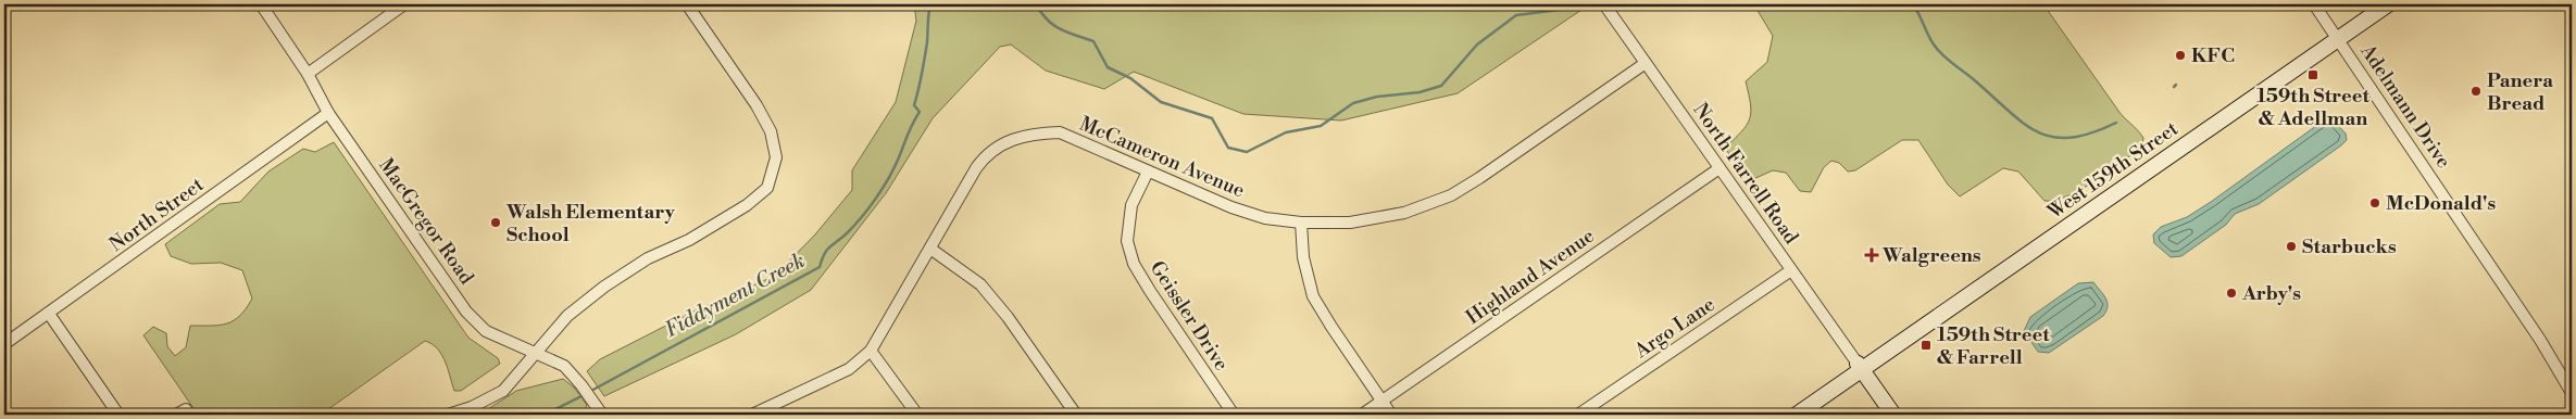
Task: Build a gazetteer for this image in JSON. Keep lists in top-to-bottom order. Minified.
{"streets":{"main road":["West 159th Street"],"street":["Adelmann Drive","McCameron Avenue","North Farrell Road","North Street","MacGregor Road","Highland Avenue","Geissler Drive","Argo Lane"]},"crossings":[["Adelmann Drive","West 159th Street"],["McCameron Avenue","North Farrell Road"],["McCameron Avenue","Geissler Drive"],["West 159th Street","North Farrell Road"],["North Farrell Road","Highland Avenue"],["North Farrell Road","Argo Lane"],["North Street","MacGregor Road"]],"water":["Fiddyment Creek"],"places":{"other":["KFC","Panera Bread","McDonald's","Walsh Elementary School","Starbucks","Arby's"],"transit":["159th Street & Adellman","159th Street & Farrell"],"health":["Walgreens"]}}
